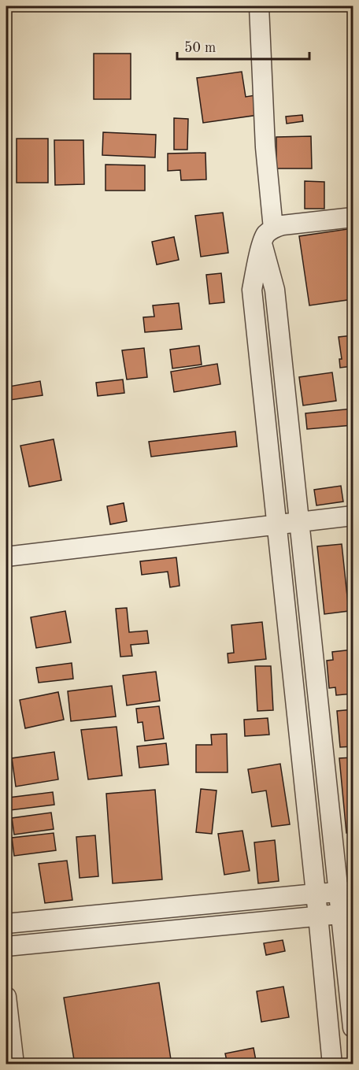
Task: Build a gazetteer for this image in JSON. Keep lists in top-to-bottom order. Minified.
{"scale_bar":"50 m"}
